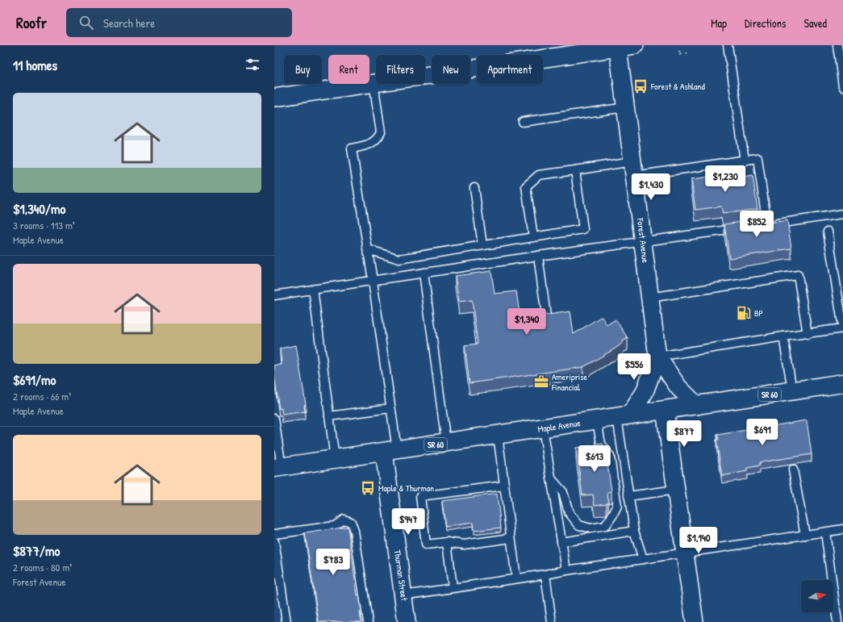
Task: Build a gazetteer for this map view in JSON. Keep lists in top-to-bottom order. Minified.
{"streets":{"main road":["SR 60","Maple Avenue"],"street":["Forest Avenue","Thurman Street"]},"crossings":[["Forest Avenue","Maple Avenue"],["Maple Avenue","Thurman Street"]],"places":{"bus stop":["Forest & Ashland","Maple & Thurman"],"fuel station":["BP"],"office":["Ameriprise Financial"]},"north":"right","page":{"header":"Roofr","search":"Search here","nav":["Map","Directions","Saved"],"heading":"11 homes","chip":["Buy","Rent","Filters","New","Apartment"],"list":[{"name":"$1,340/mo","note":"3 rooms · 113 m² · Maple Avenue"},{"name":"$691/mo","note":"2 rooms · 66 m² · Maple Avenue"},{"name":"$877/mo","note":"2 rooms · 80 m² · Forest Avenue"}],"price":["$1,230","$1,430","$852","$1,340","$556","$691","$877","$613","$947","$1,140","$783"]}}
